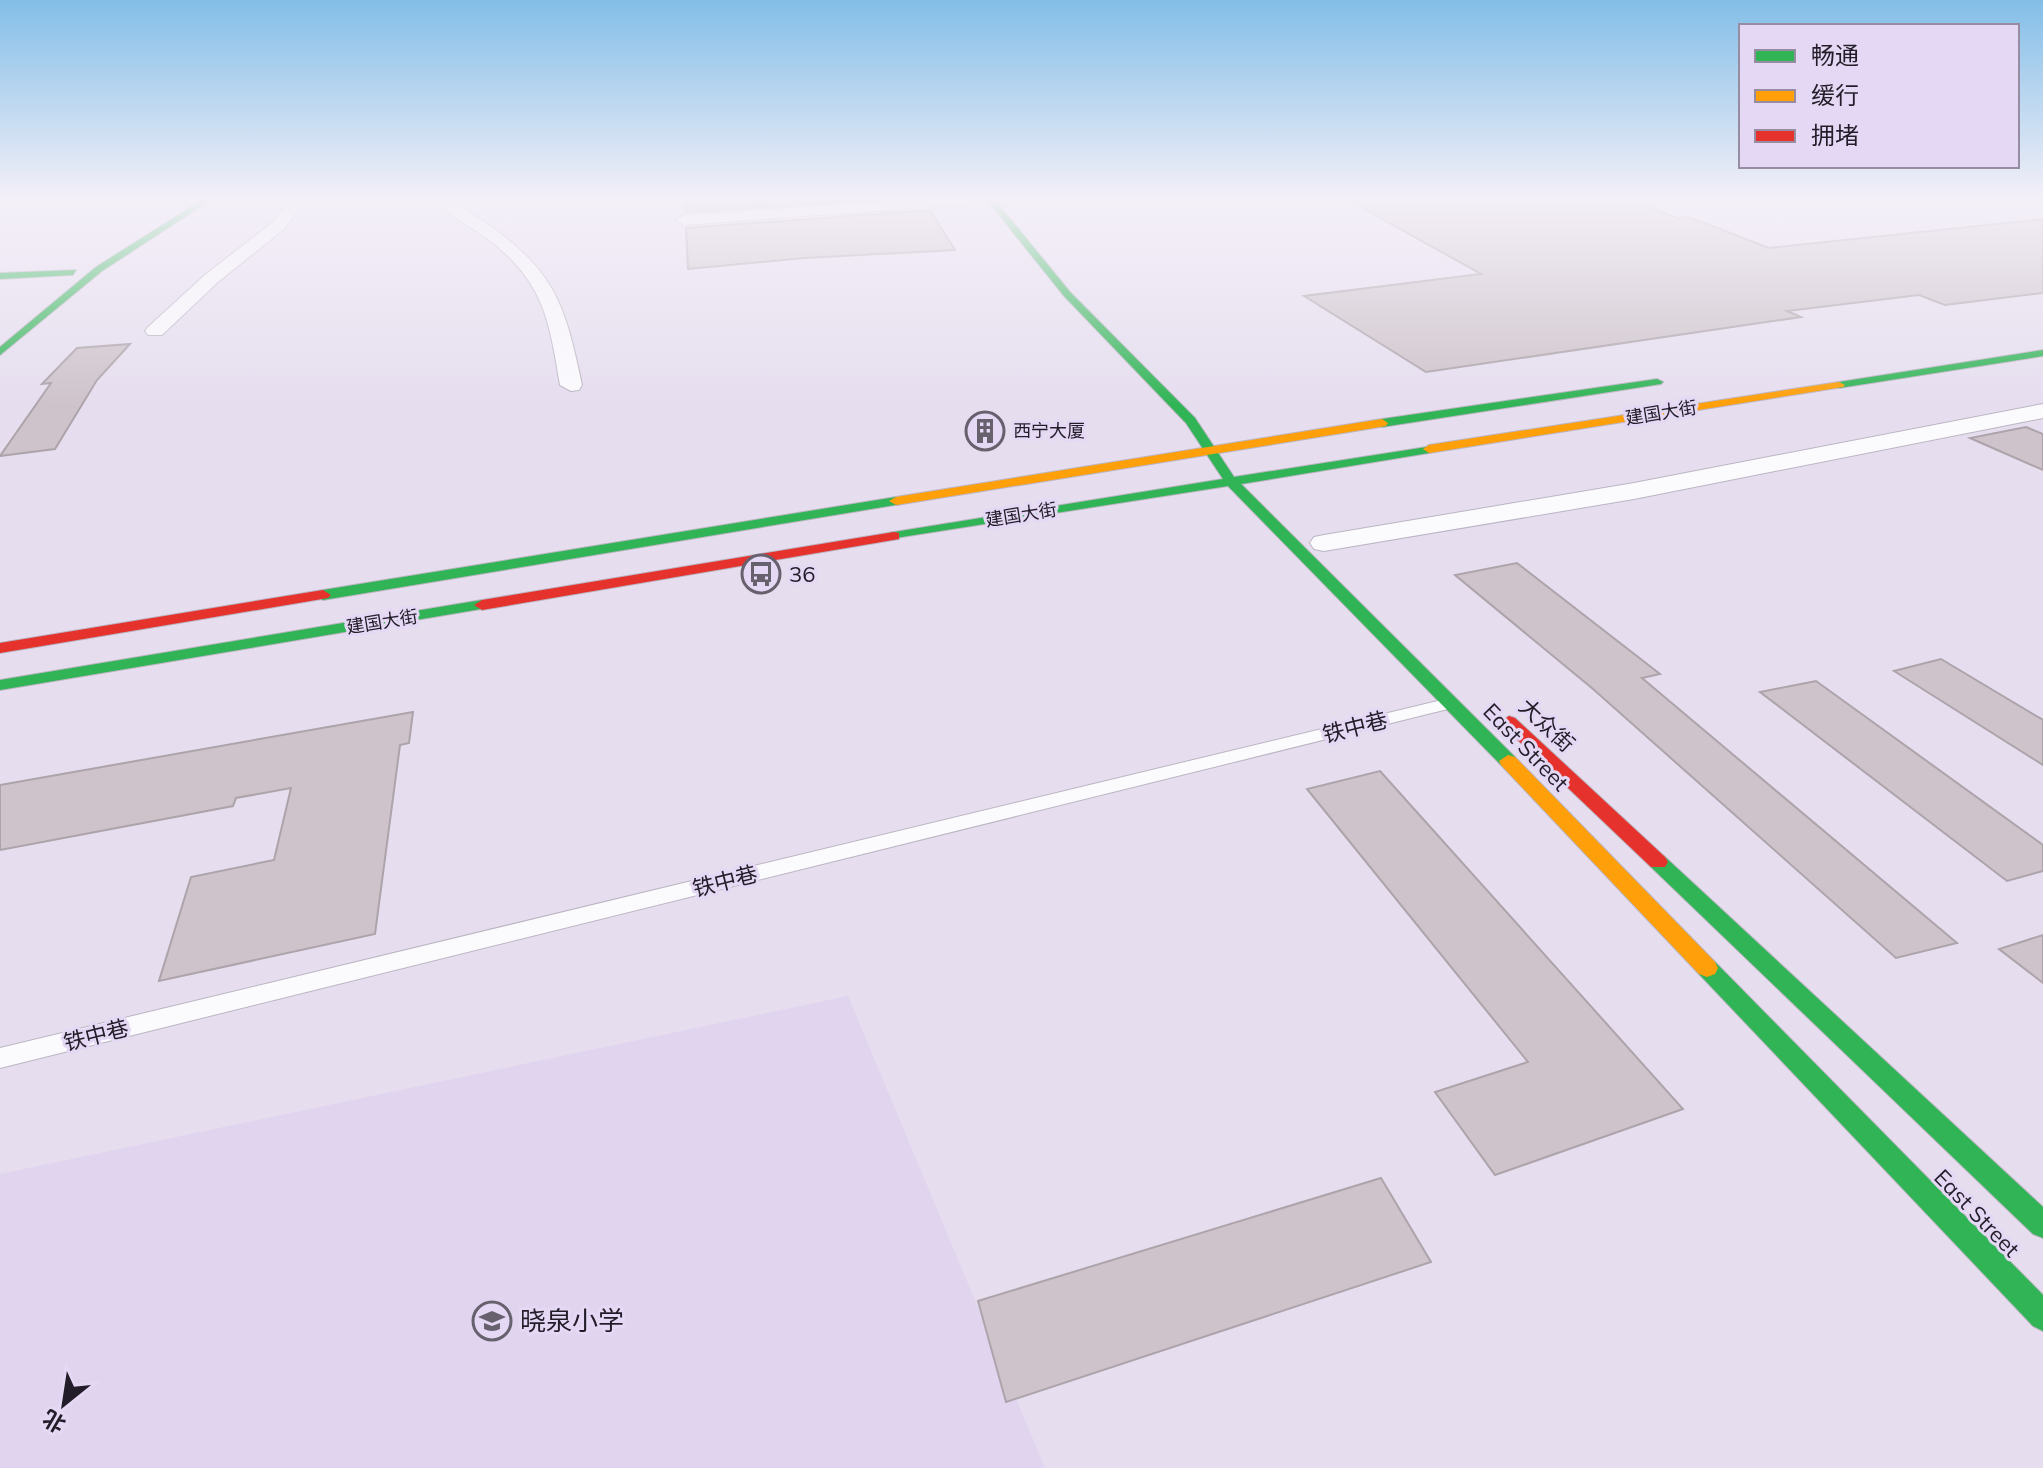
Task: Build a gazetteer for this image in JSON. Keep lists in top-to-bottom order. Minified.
{"streets":{"main road":["建国大街","大众街","East Street"],"lane":["铁中巷"]},"crossings":[["建国大街","East Street"],["铁中巷","East Street"]],"places":{"building":["西宁大厦"],"bus stop":["36"],"school or university":["晓泉小学"]},"legend":["畅通","缓行","拥堵"],"north":"bottom left"}
